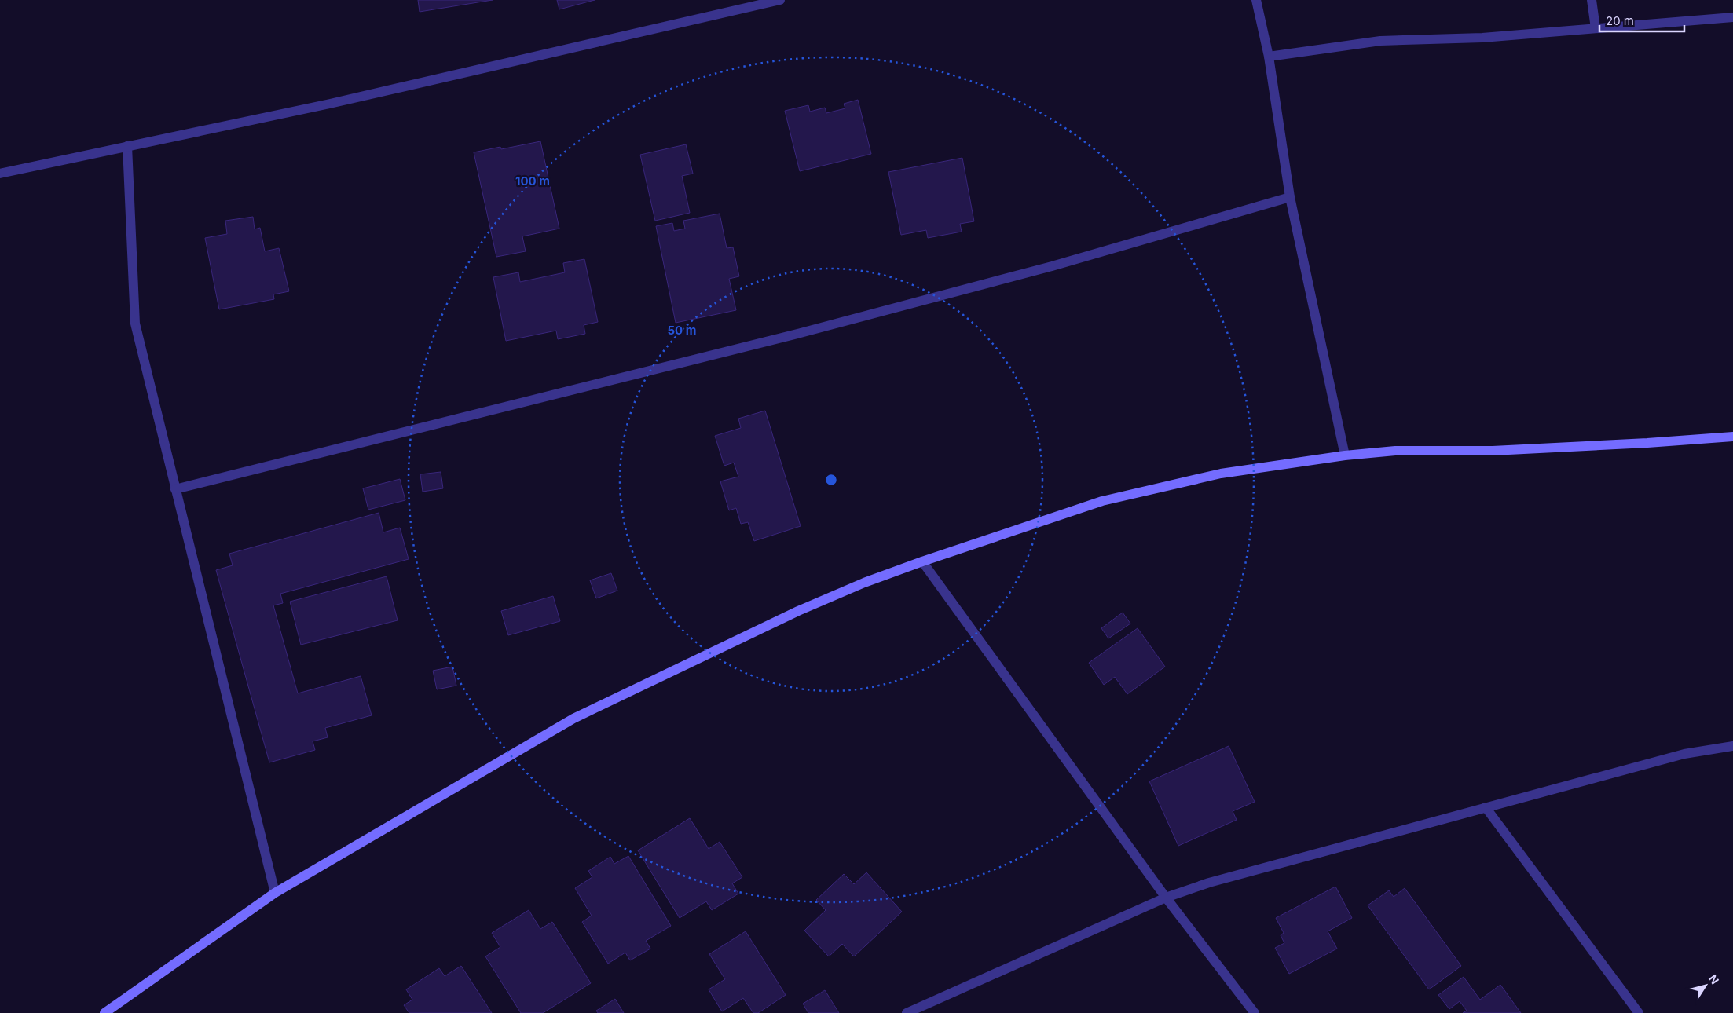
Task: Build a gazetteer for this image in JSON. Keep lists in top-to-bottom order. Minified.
{"scale_bar":"20 m","north":"top right","rings":["100 m","50 m"]}
